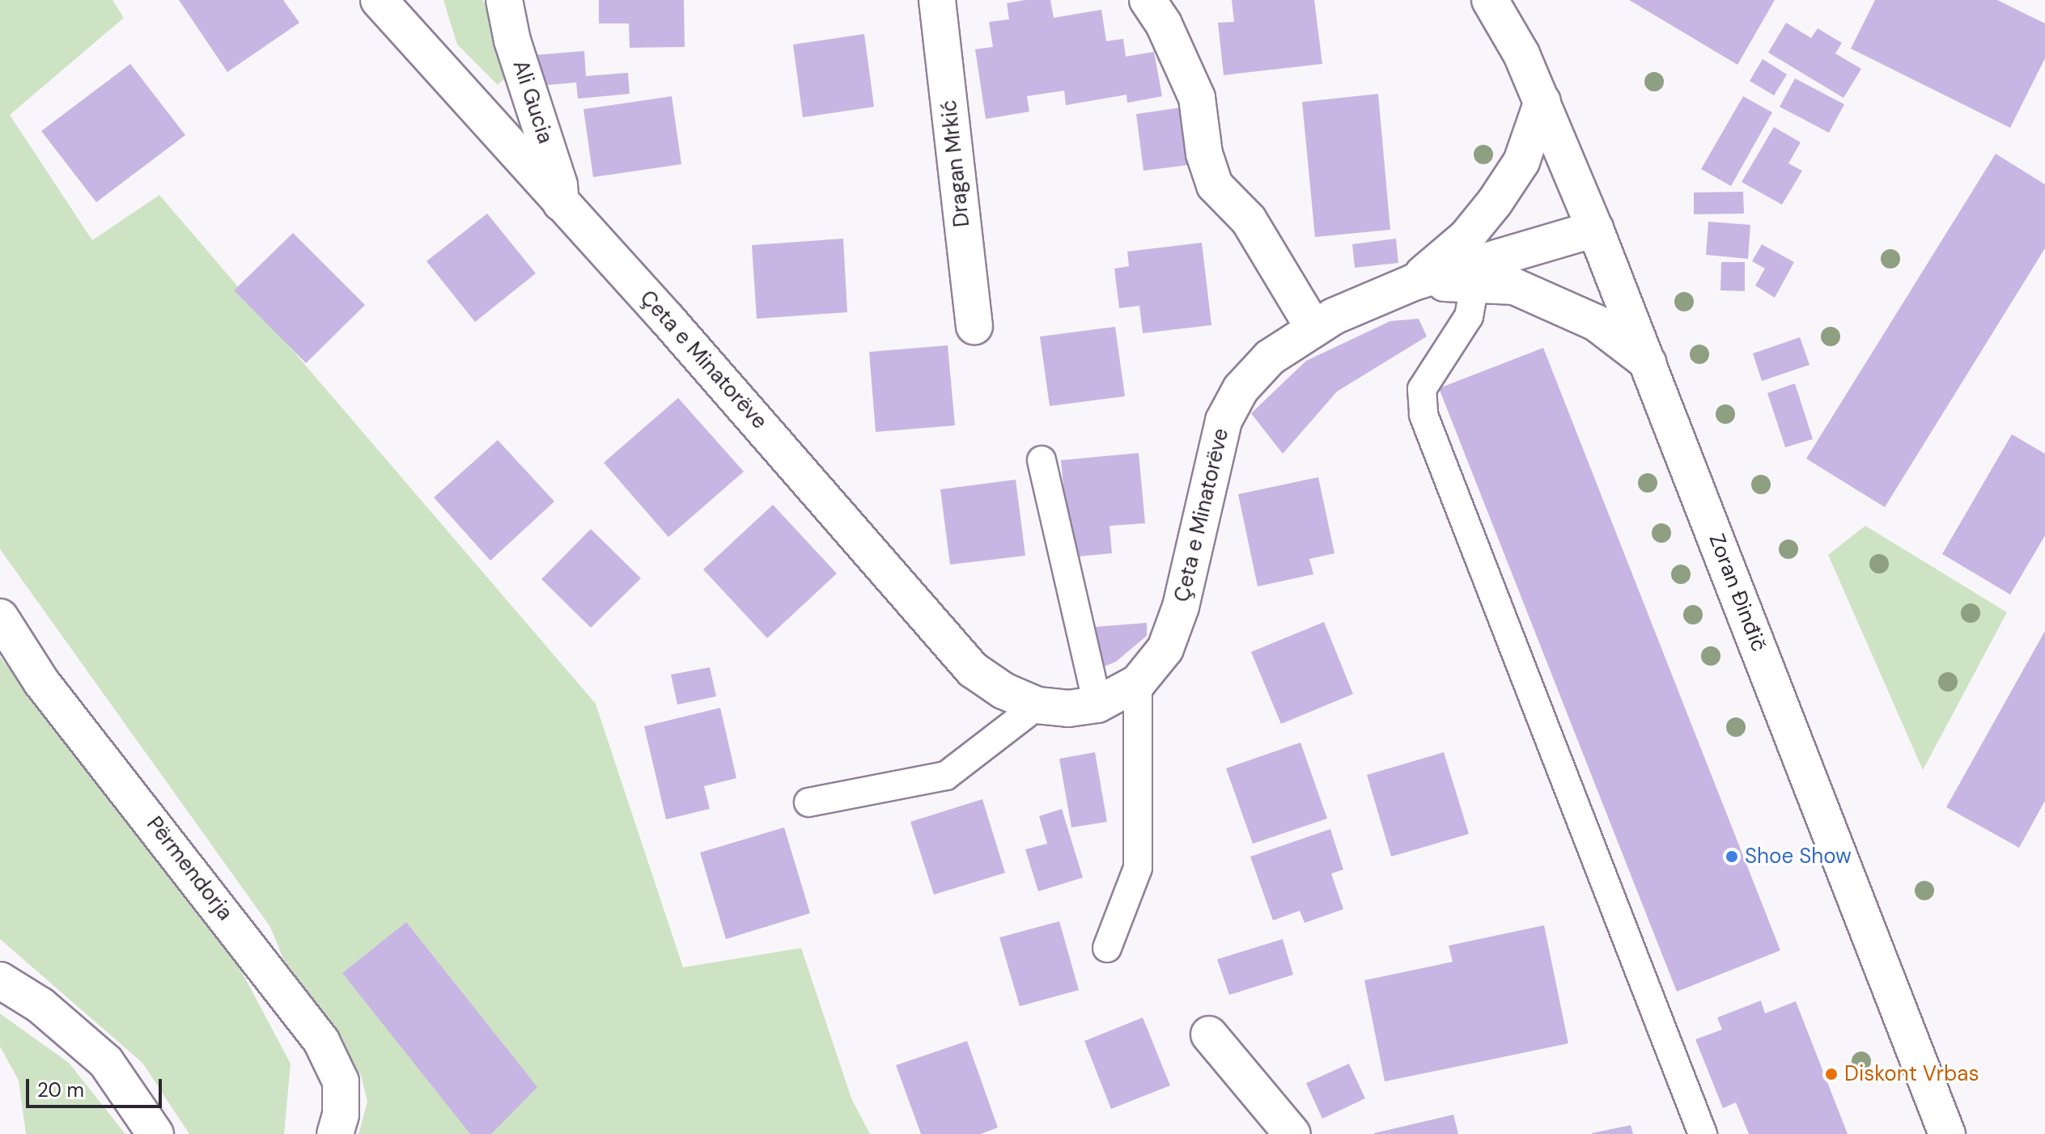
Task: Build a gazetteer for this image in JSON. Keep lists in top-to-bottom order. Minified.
{"streets":{"street":["Ali Gucia","Dragan Mrkić","Çeta e Minatorëve","Zoran Đinđič","Përmendorja"]},"crossings":[["Ali Gucia","Çeta e Minatorëve"],["Çeta e Minatorëve","Zoran Đinđič"]],"places":["Shoe Show","Diskont Vrbas"],"scale_bar":"20 m"}
